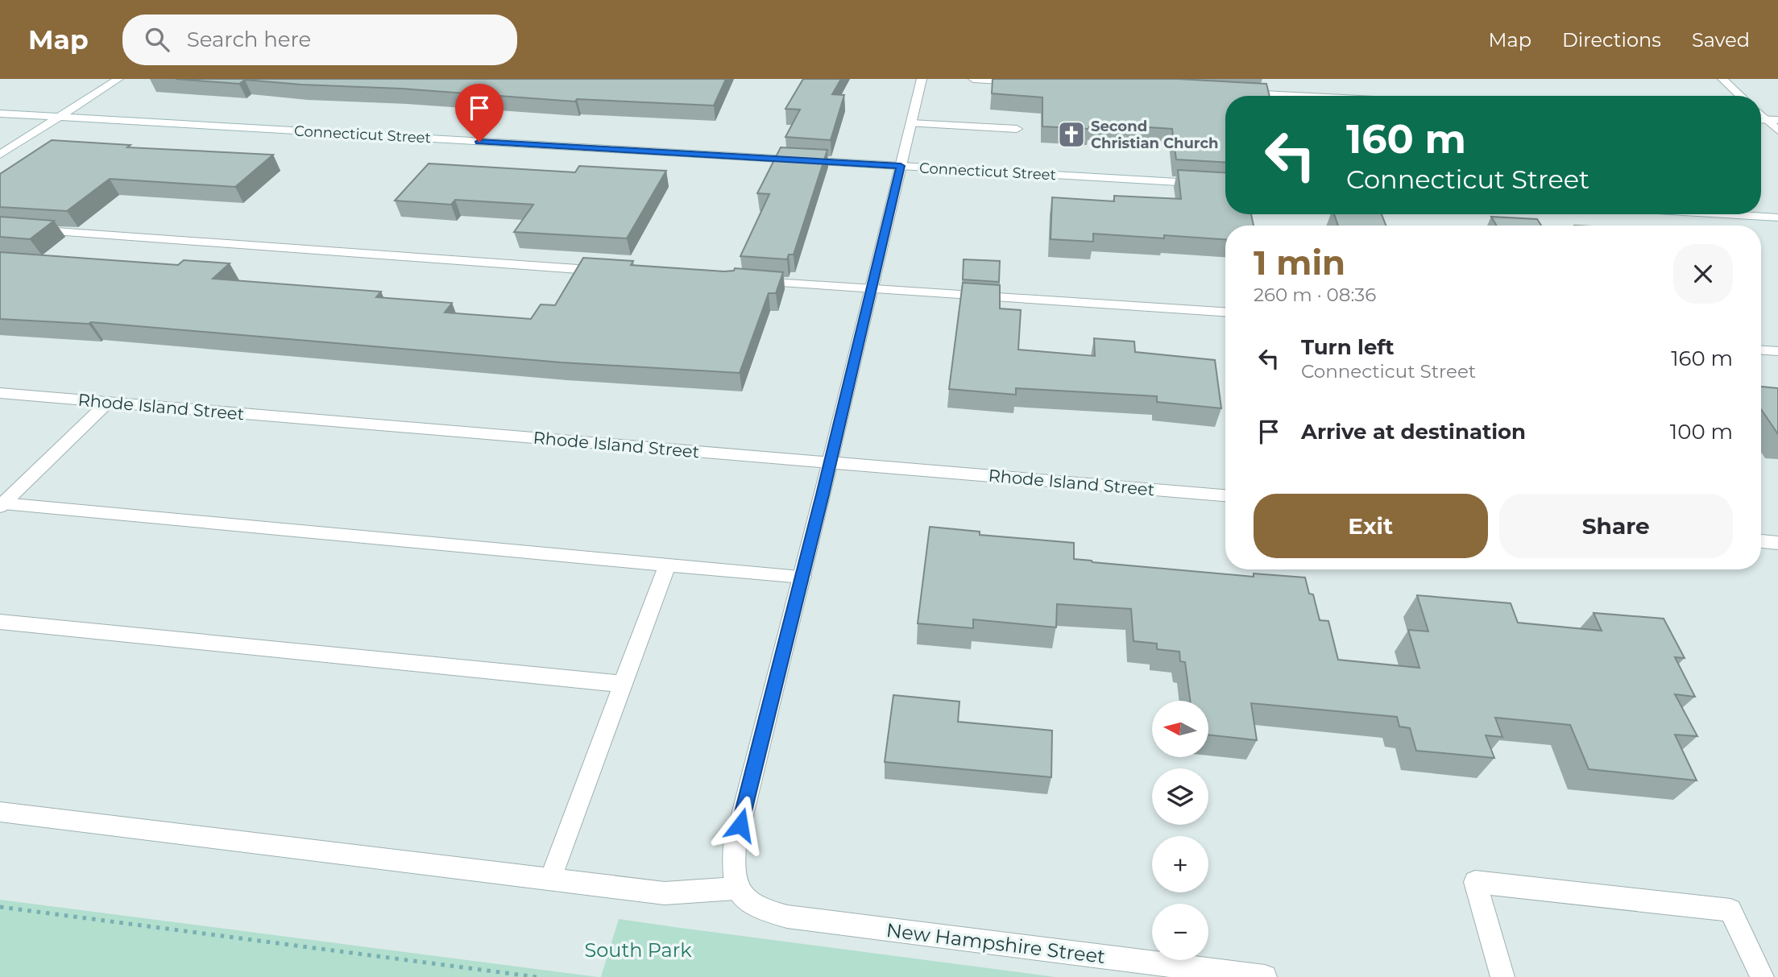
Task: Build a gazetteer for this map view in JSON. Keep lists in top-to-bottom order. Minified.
{"streets":{"street":["Connecticut Street","Rhode Island Street","New Hampshire Street"]},"parks":["South Park"],"places":{"church":["Second Christian Church"]},"north":"left","page":{"header":"Map","search":"Search here","nav":["Map","Directions","Saved"],"turn":["160 m","Connecticut Street"],"heading":["1 min","260 m · 08:36"],"list":[{"name":"Turn left","note":"Connecticut Street","value":"160 m"},{"name":"Arrive at destination","value":"100 m"}],"buttons":["Exit","Share"],"map_buttons":["+","−"]}}
